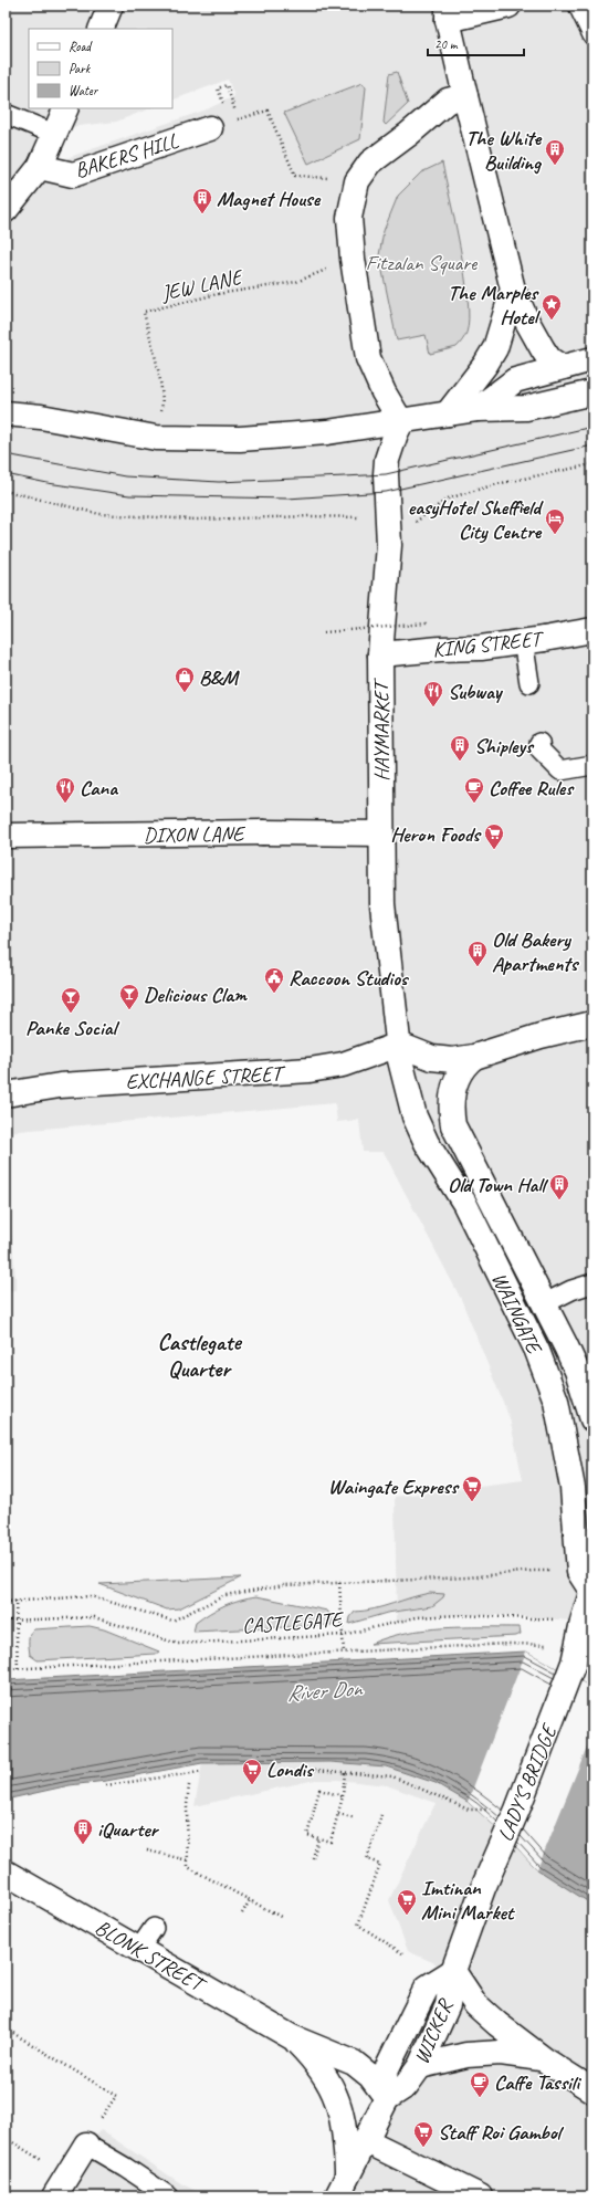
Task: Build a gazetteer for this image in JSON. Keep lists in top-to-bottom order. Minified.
{"streets":{"street":["BAKERS HILL","KING STREET","HAYMARKET","DIXON LANE","EXCHANGE STREET","WAINGATE","LADY'S BRIDGE","BLONK STREET","WICKER"],"path":["JEW LANE","CASTLEGATE"]},"crossings":[["KING STREET","HAYMARKET"],["HAYMARKET","DIXON LANE"],["HAYMARKET","EXCHANGE STREET"],["HAYMARKET","WAINGATE"],["EXCHANGE STREET","WAINGATE"],["WAINGATE","LADY'S BRIDGE"],["CASTLEGATE","LADY'S BRIDGE"],["LADY'S BRIDGE","WICKER"],["BLONK STREET","WICKER"]],"districts":["Castlegate Quarter"],"water":["River Don"],"parks":["Fitzalan Square"],"places":{"building":["The White Building","Magnet House","Shipleys","Old Bakery Apartments","Old Town Hall","iQuarter"],"place":["The Marples Hotel"],"hotel":["easyHotel Sheffield City Centre"],"shop":["B&M"],"restaurant":["Subway","Cana"],"cafe":["Coffee Rules","Caffe Tassili"],"supermarket":["Heron Foods","Waingate Express","Londis","Imtinan Mini Market","Staff Roi Gambol"],"public building":["Raccoon Studios"],"bar":["Delicious Clam","Panke Social"]},"legend":["Road","Park","Water"],"scale_bar":"20 m"}
